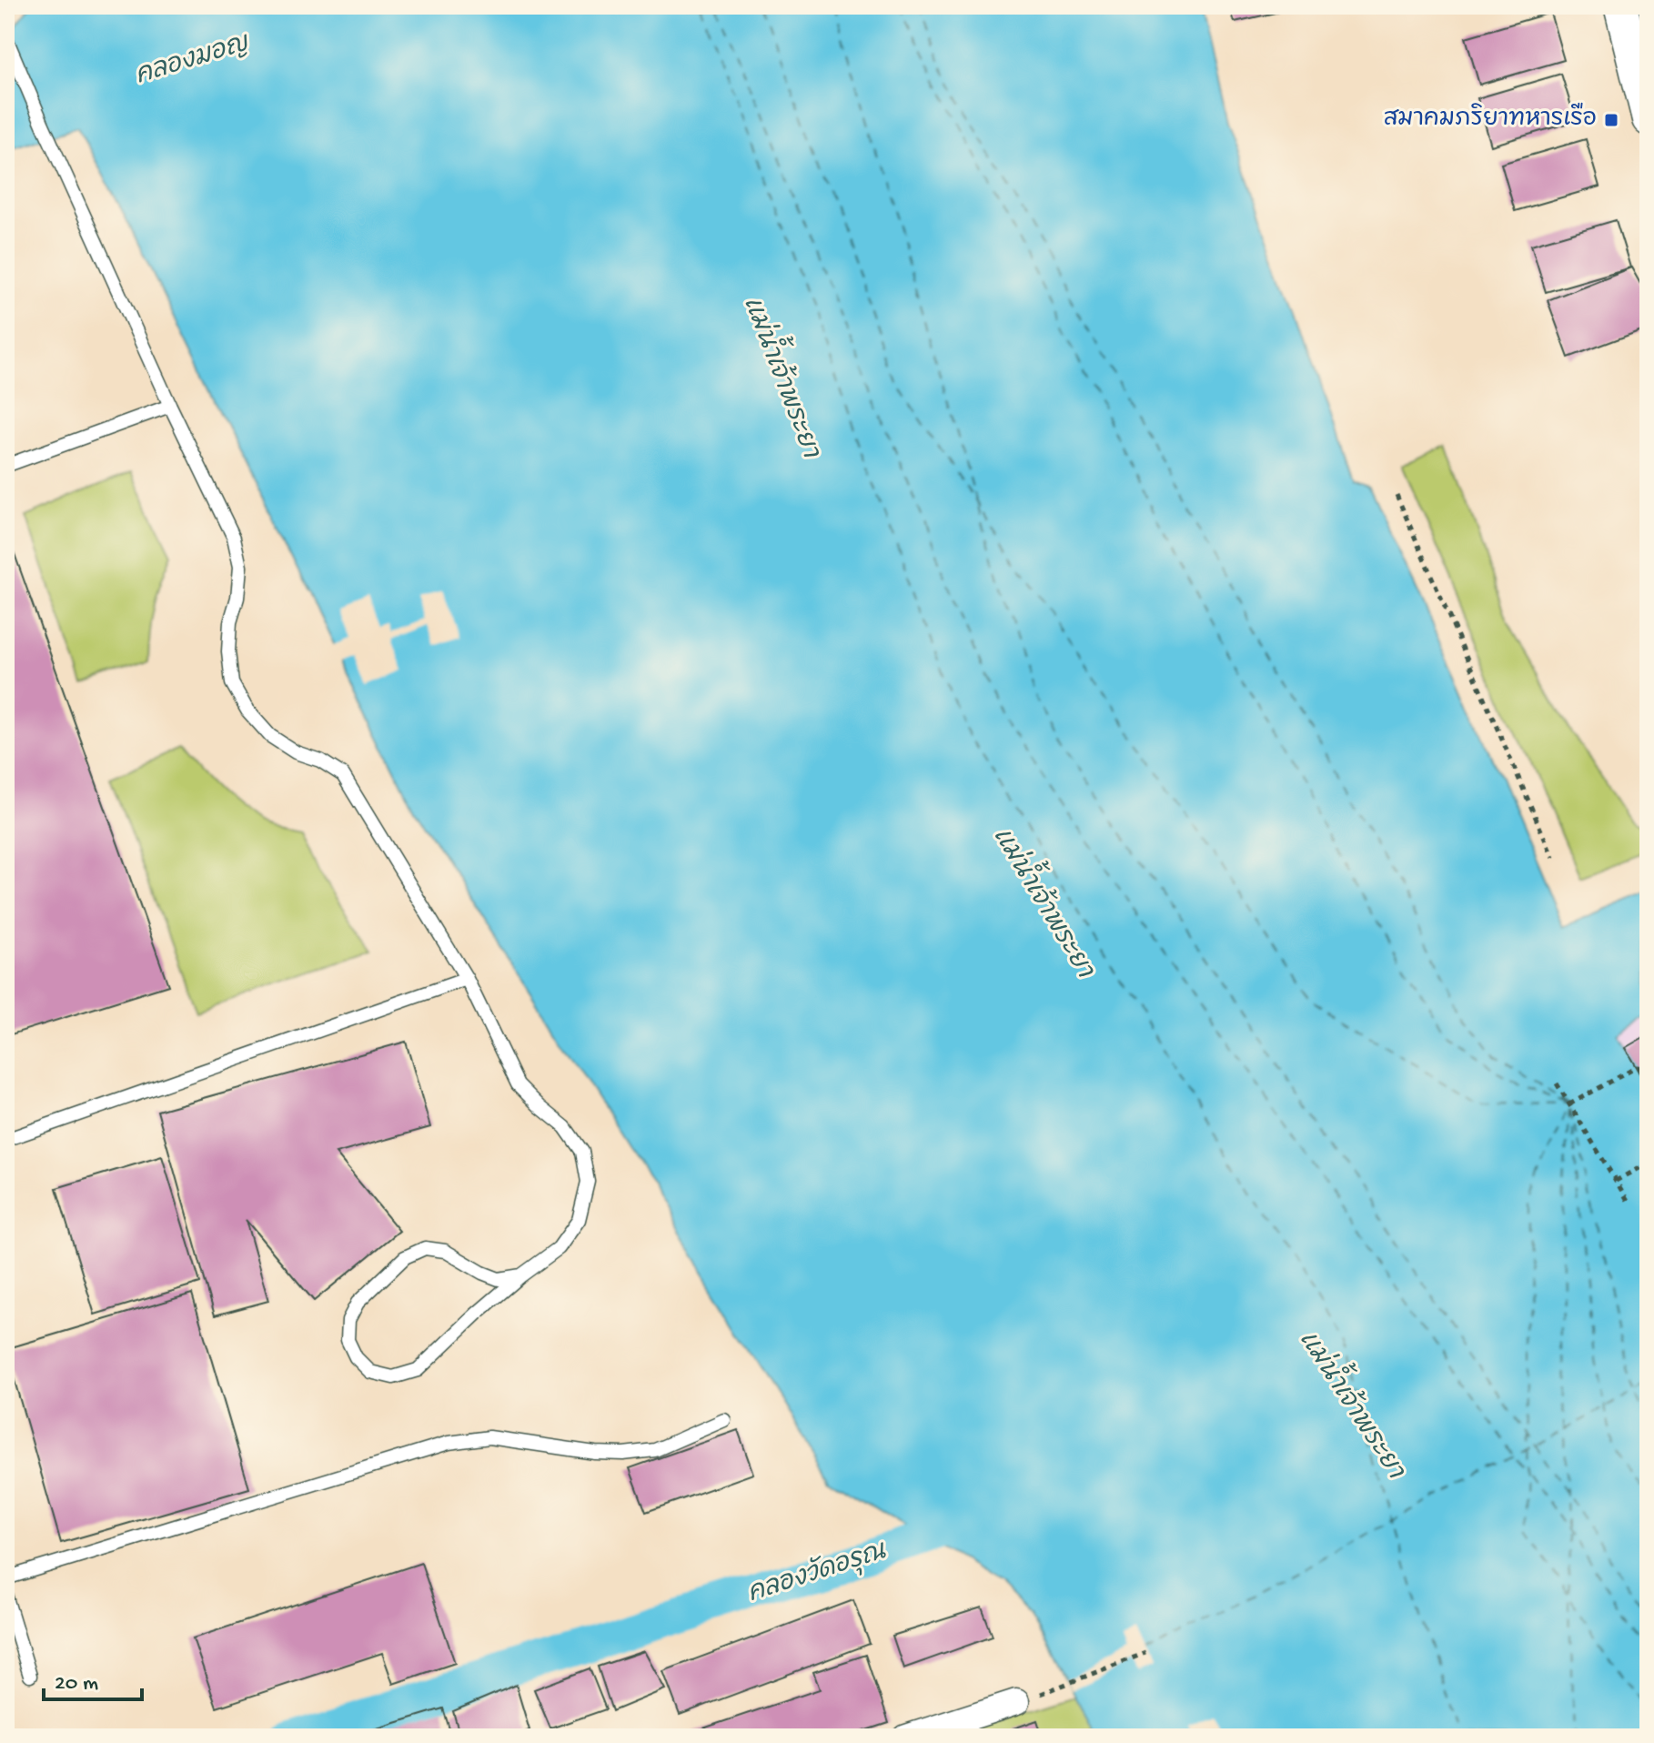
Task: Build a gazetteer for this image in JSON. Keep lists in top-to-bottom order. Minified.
{"water":["คลองมอญ","แม่น้ำเจ้าพระยา","คลองวัดอรุณ"],"places":{"transit":["สมาคมภริยาทหารเรือ"]},"scale_bar":"20 m"}
